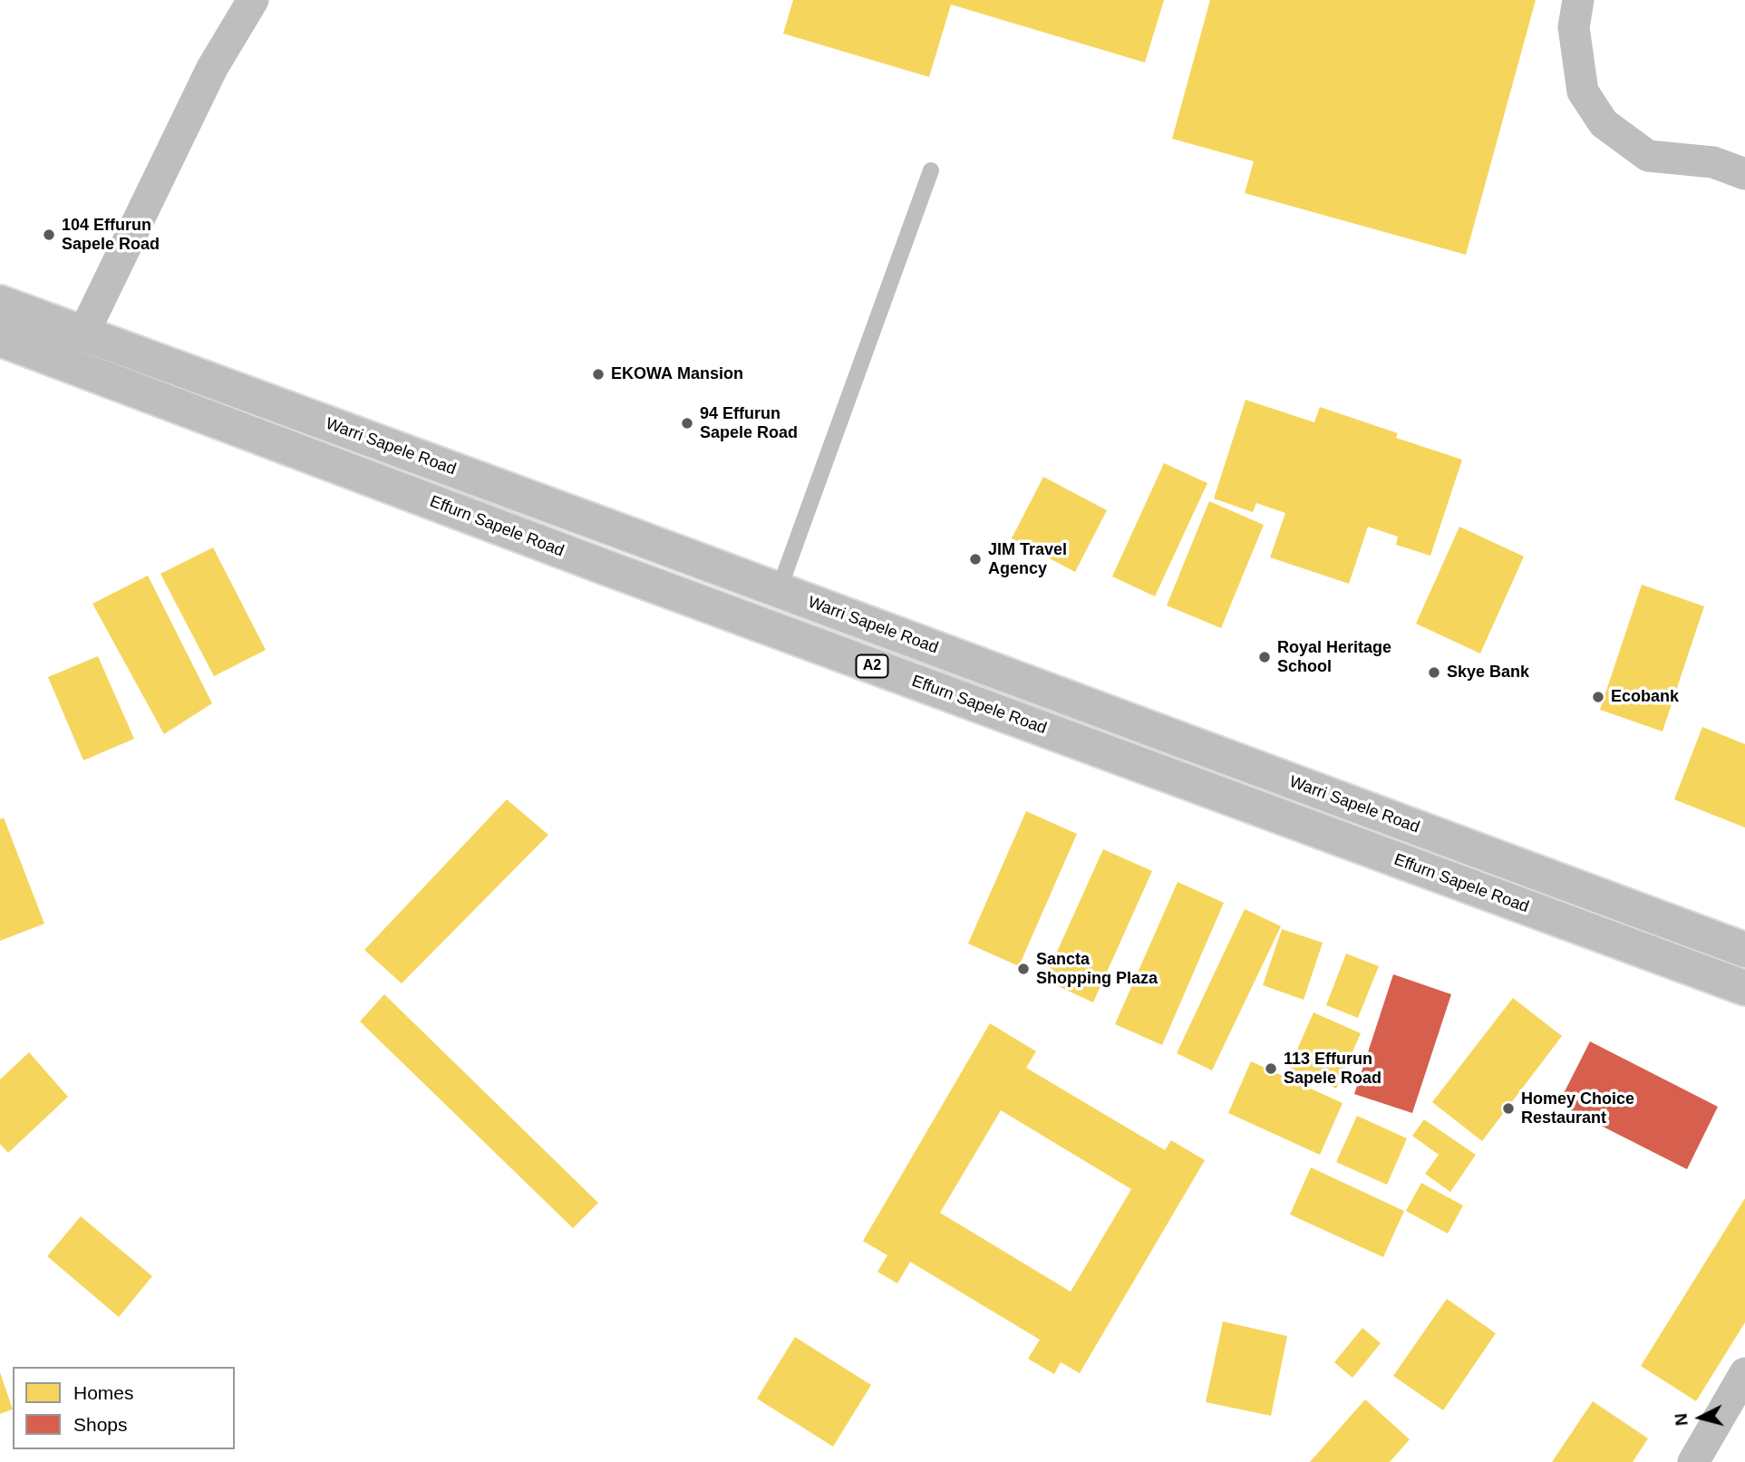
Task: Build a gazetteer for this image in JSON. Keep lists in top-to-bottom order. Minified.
{"streets":{"highway":["Warri Sapele Road","Effurn Sapele Road","A2"]},"places":["104 Effurun Sapele Road","EKOWA Mansion","94 Effurun Sapele Road","JIM Travel Agency","Royal Heritage School","Skye Bank","Ecobank","Sancta Shopping Plaza","113 Effurun Sapele Road","Homey Choice Restaurant"],"legend":["Homes","Shops"],"north":"left"}
